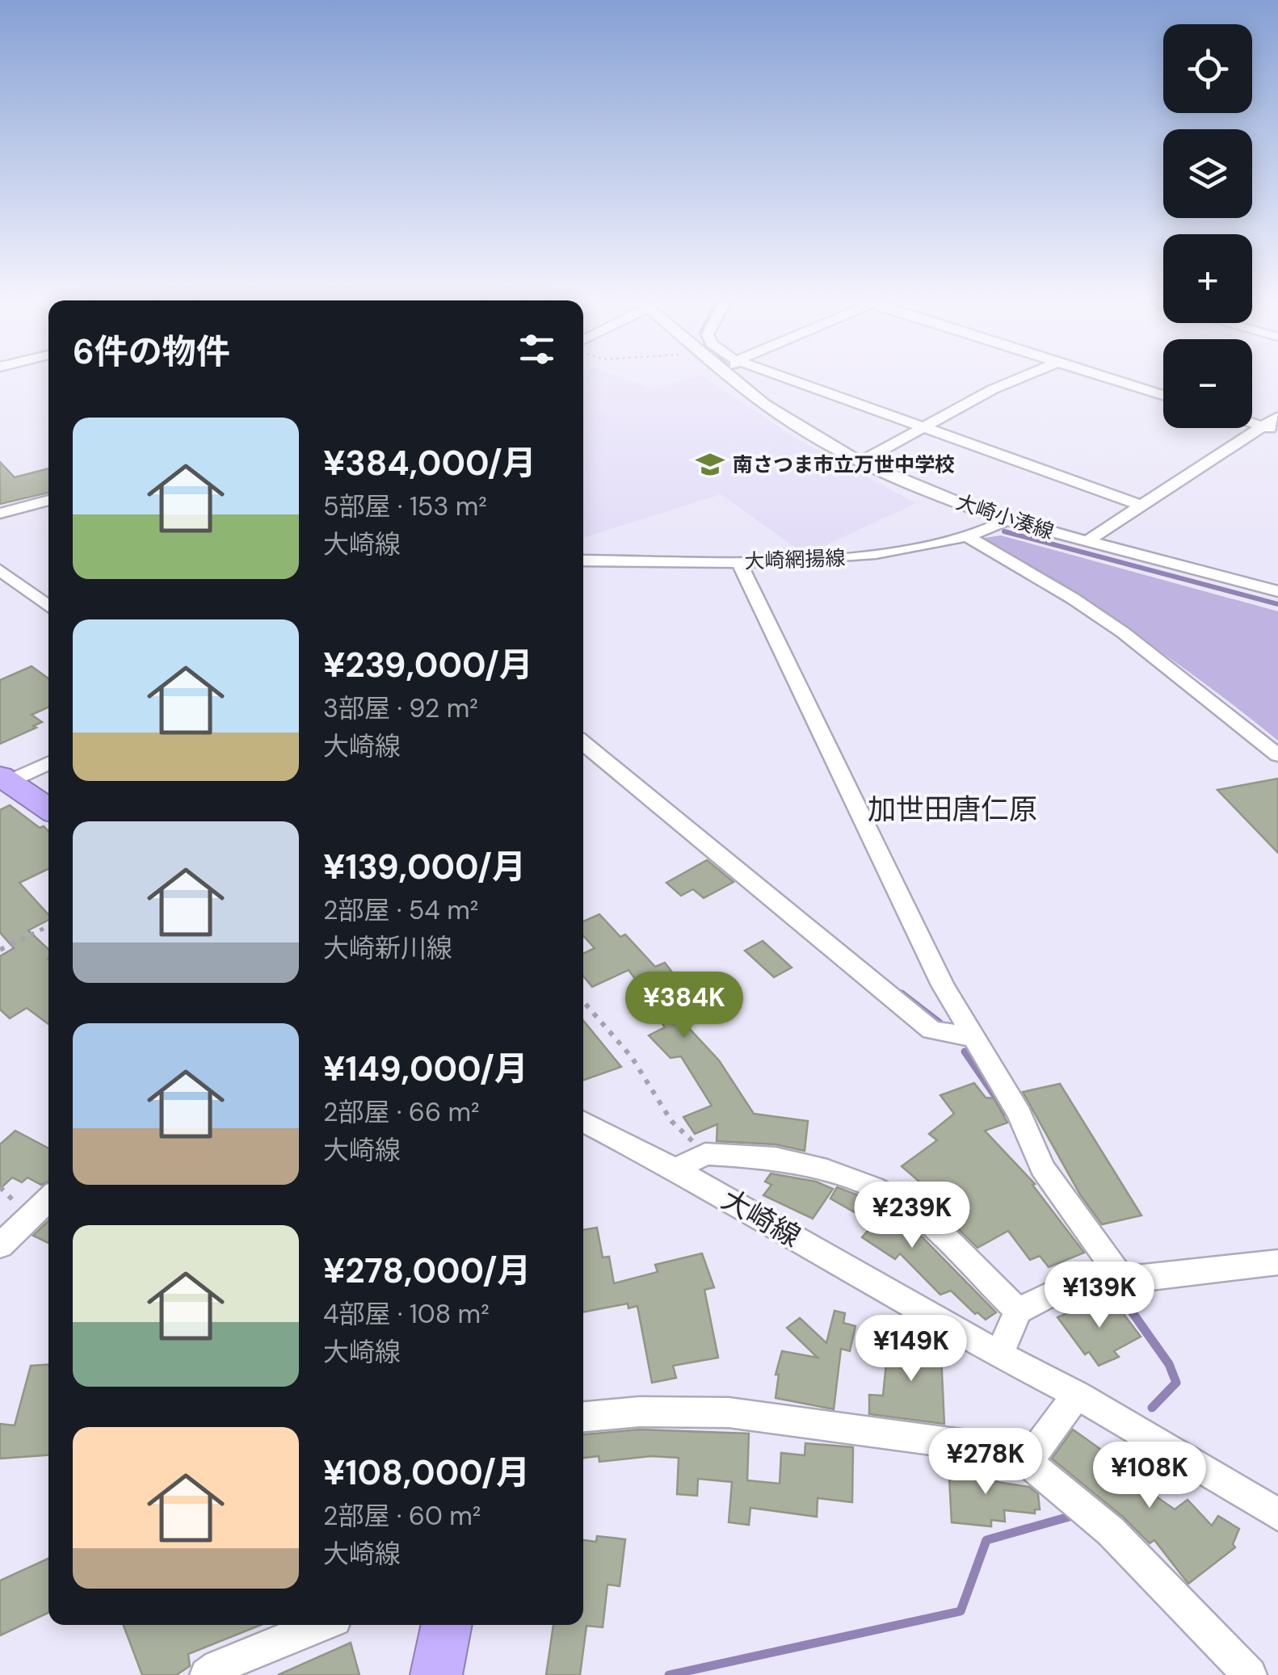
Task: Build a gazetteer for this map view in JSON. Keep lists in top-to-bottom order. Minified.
{"streets":{"street":["大崎小湊線","大崎網揚線","大崎線"]},"crossings":[["大崎小湊線","大崎網揚線"]],"districts":["加世田唐仁原"],"places":{"school or university":["南さつま市立万世中学校"]},"page":{"map_buttons":["+","−"],"heading":"6件の物件","list":[{"name":"¥384,000/月","note":"5部屋 · 153 m² · 大崎線"},{"name":"¥239,000/月","note":"3部屋 · 92 m² · 大崎線"},{"name":"¥139,000/月","note":"2部屋 · 54 m² · 大崎新川線"},{"name":"¥149,000/月","note":"2部屋 · 66 m² · 大崎線"},{"name":"¥278,000/月","note":"4部屋 · 108 m² · 大崎線"},{"name":"¥108,000/月","note":"2部屋 · 60 m² · 大崎線"}],"price":["¥384K","¥239K","¥139K","¥149K","¥278K","¥108K"]}}
